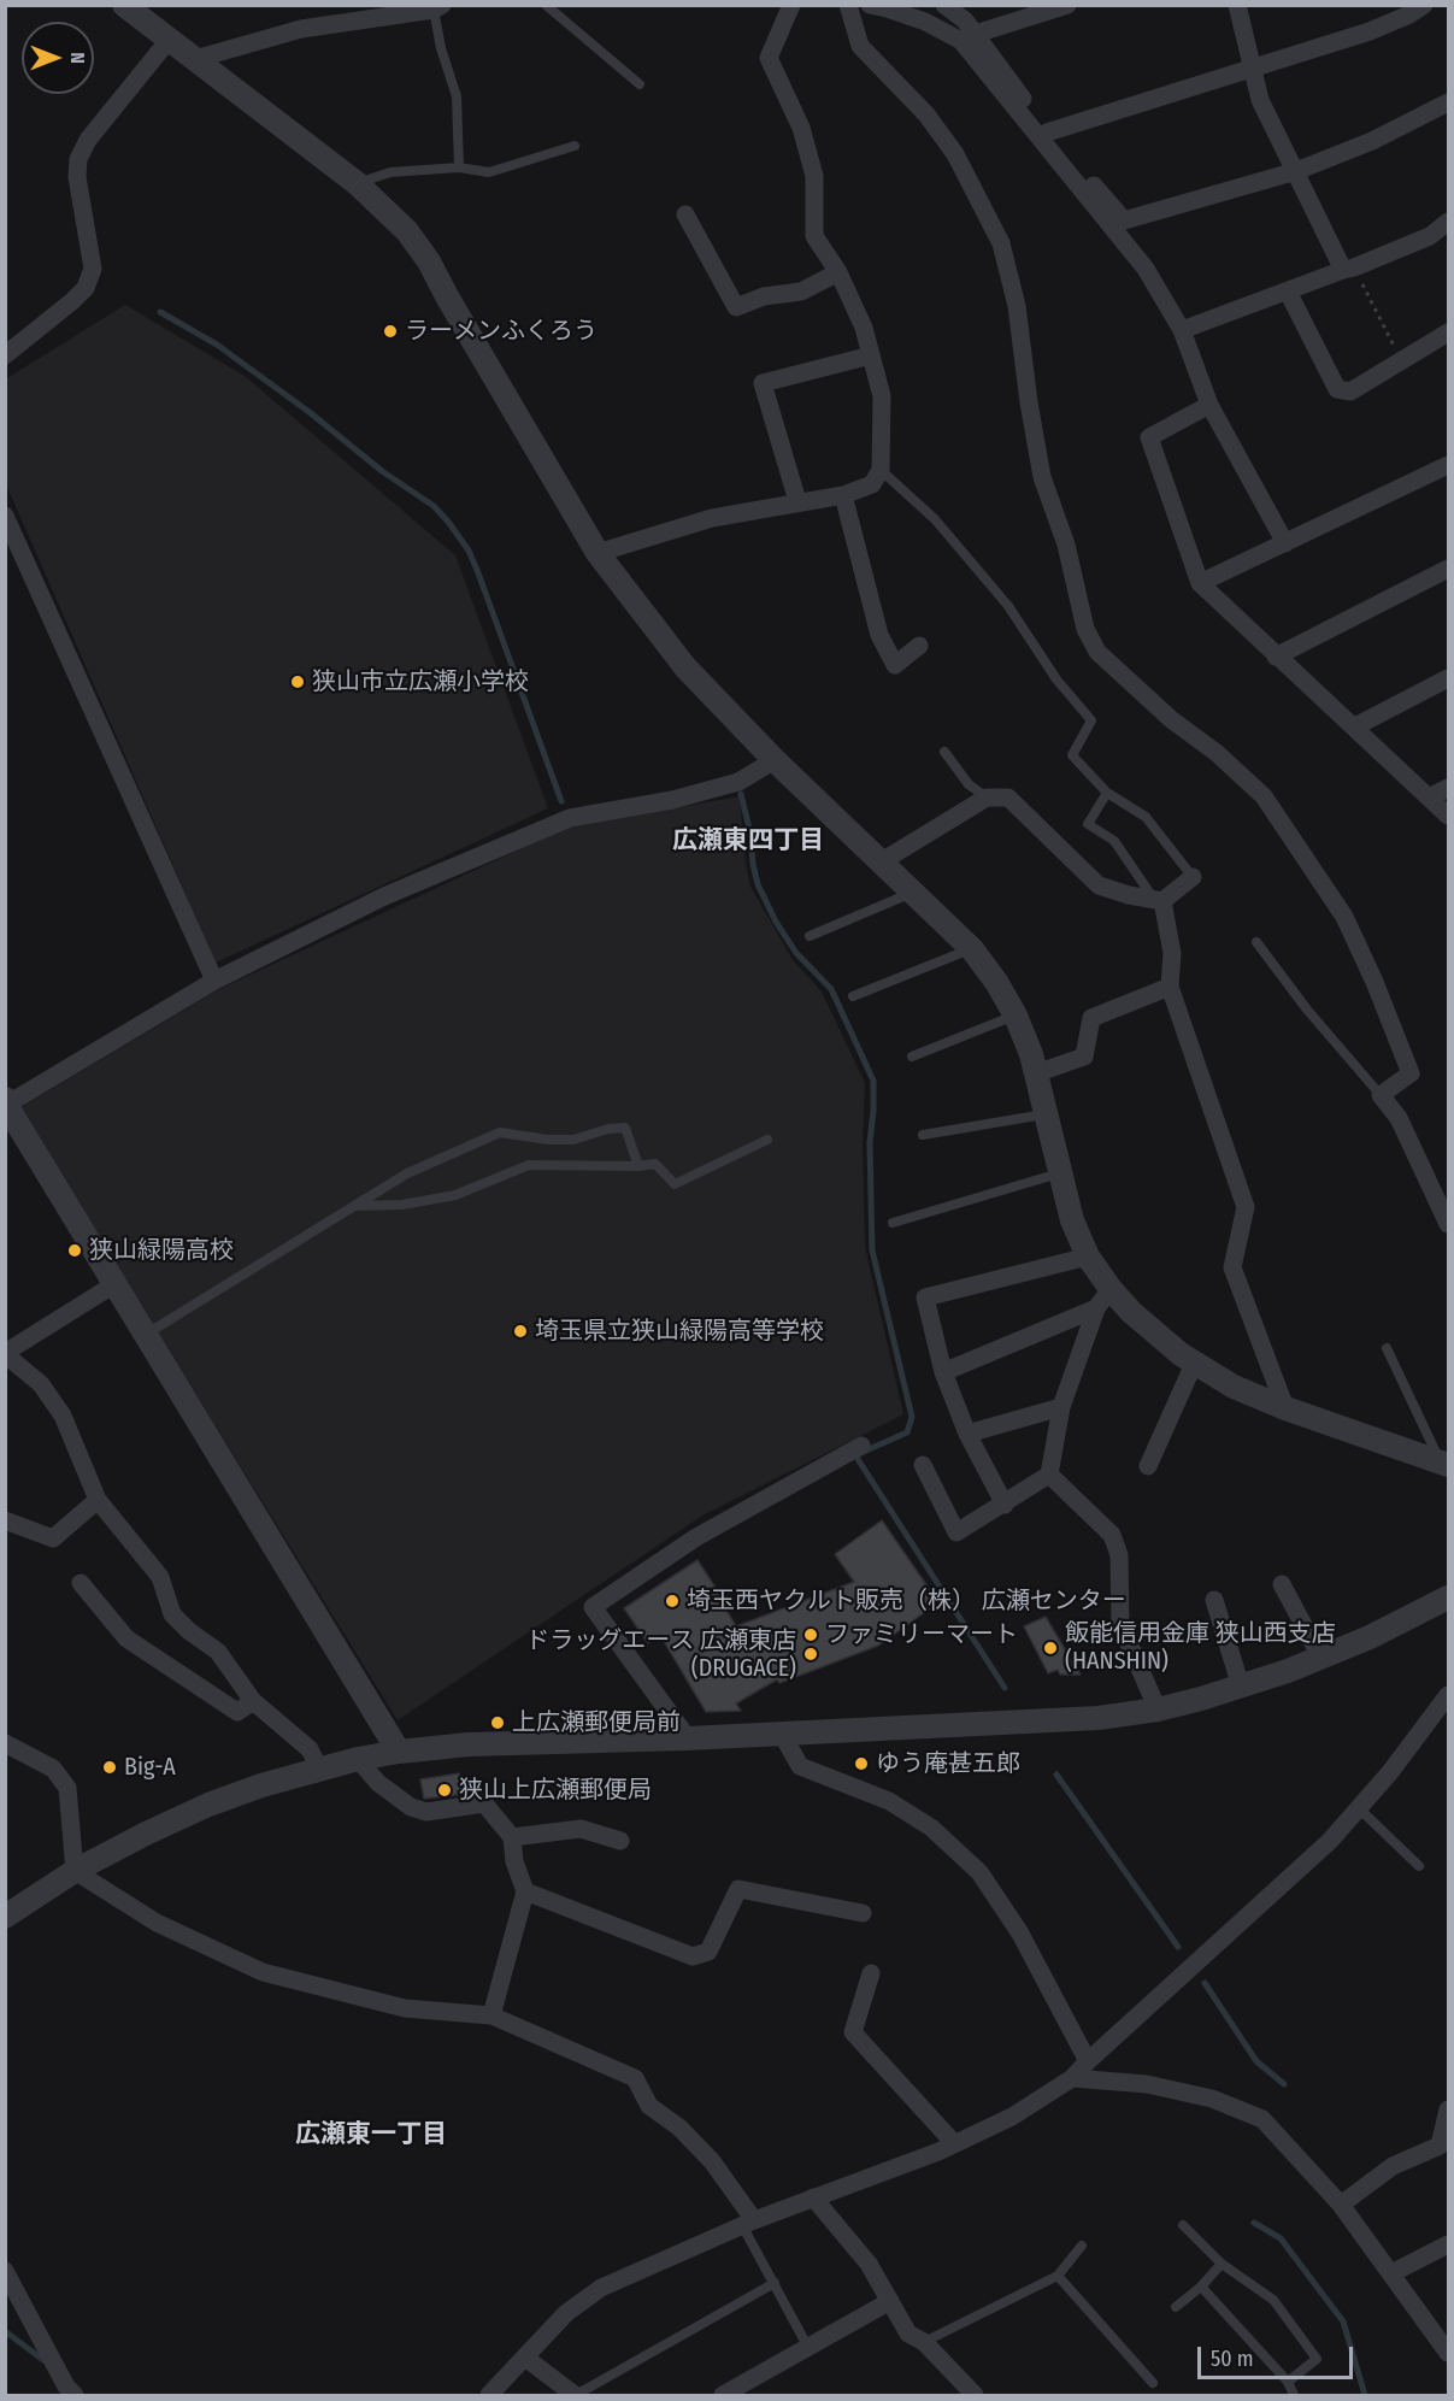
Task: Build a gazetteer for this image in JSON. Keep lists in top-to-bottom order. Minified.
{"districts":["広瀬東四丁目","広瀬東一丁目"],"places":["ラーメンふくろう","狭山市立広瀬小学校","狭山緑陽高校","埼玉県立狭山緑陽高等学校","埼玉西ヤクルト販売（株） 広瀬センター","ファミリーマート","飯能信用金庫 狭山西支店 (HANSHIN)","ドラッグエース 広瀬東店 (DRUGACE)","上広瀬郵便局前","ゆう庵甚五郎","Big-A","狭山上広瀬郵便局"],"scale_bar":"50 m","north":"right"}
